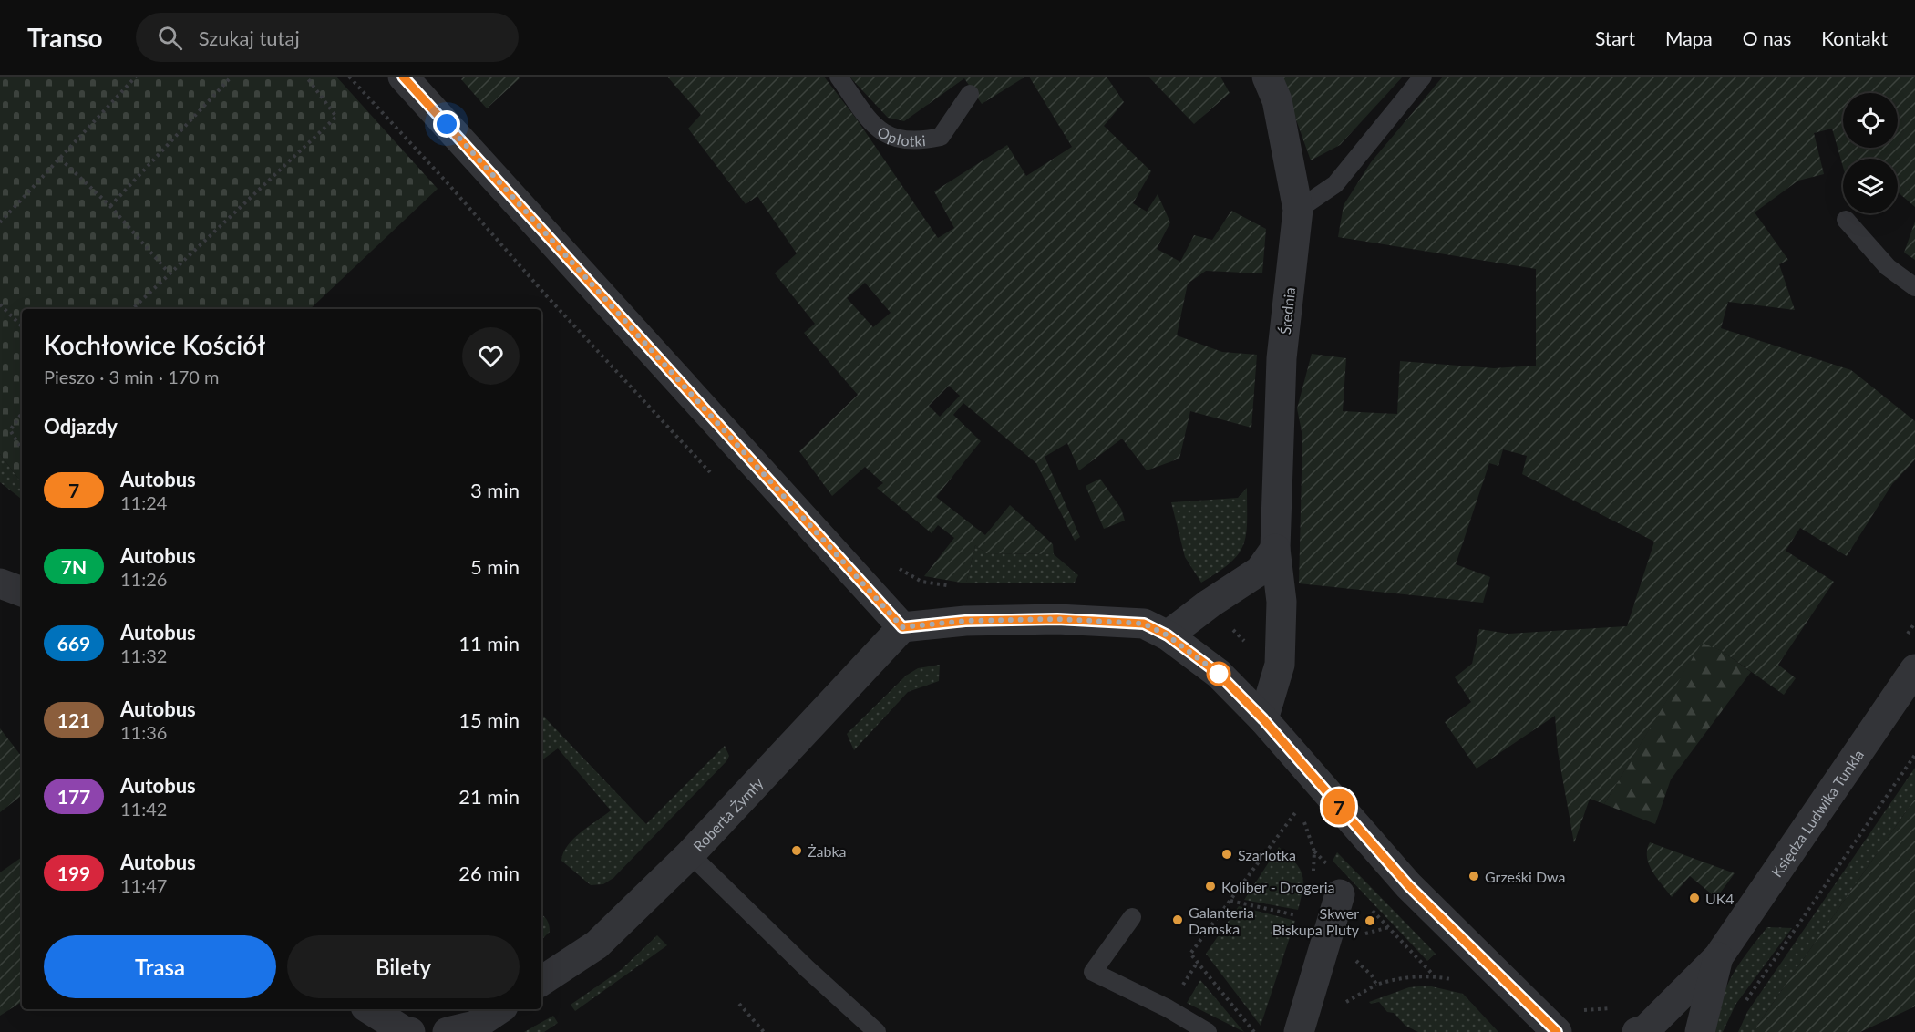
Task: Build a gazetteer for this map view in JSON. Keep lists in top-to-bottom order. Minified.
{"streets":{"street":["Średnia","Roberta Żymły","Księdza Ludwika Tunkla"],"lane":["Opłotki"]},"places":["Żabka","Szarlotka","Grześki Dwa","Koliber - Drogeria","UK4","Galanteria Damska","Skwer Biskupa Pluty"],"lines":["bus line 7"],"page":{"header":"Transo","search":"Szukaj tutaj","nav":["Start","Mapa","O nas","Kontakt"],"on_map":"7","heading":[["Kochłowice Kościół","Pieszo · 3 min · 170 m"],"Odjazdy"],"list":[{"mark":"7","name":"Autobus","note":"11:24","value":"3 min"},{"mark":"7N","name":"Autobus","note":"11:26","value":"5 min"},{"mark":"669","name":"Autobus","note":"11:32","value":"11 min"},{"mark":"121","name":"Autobus","note":"11:36","value":"15 min"},{"mark":"177","name":"Autobus","note":"11:42","value":"21 min"},{"mark":"199","name":"Autobus","note":"11:47","value":"26 min"}],"buttons":["Trasa","Bilety"]}}
